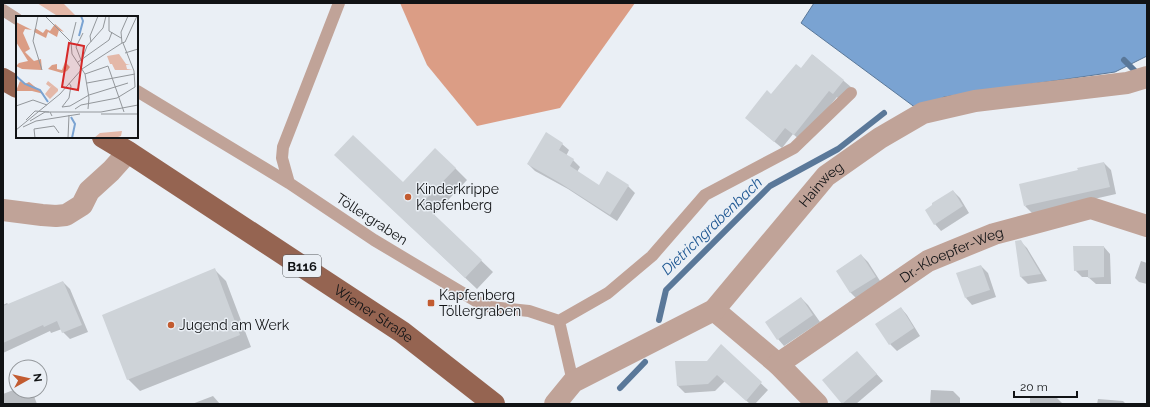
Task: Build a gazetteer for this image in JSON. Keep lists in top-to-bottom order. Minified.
{"streets":{"main road":["B116","Wiener Straße"],"street":["Hainweg","Dr.-Kloepfer-Weg"],"lane":["Töllergraben"]},"water":["Dietrichgrabenbach"],"places":{"other":["Kinderkrippe Kapfenberg","Jugend am Werk"],"transit":["Kapfenberg Töllergraben"]},"scale_bar":"20 m","north":"right"}
